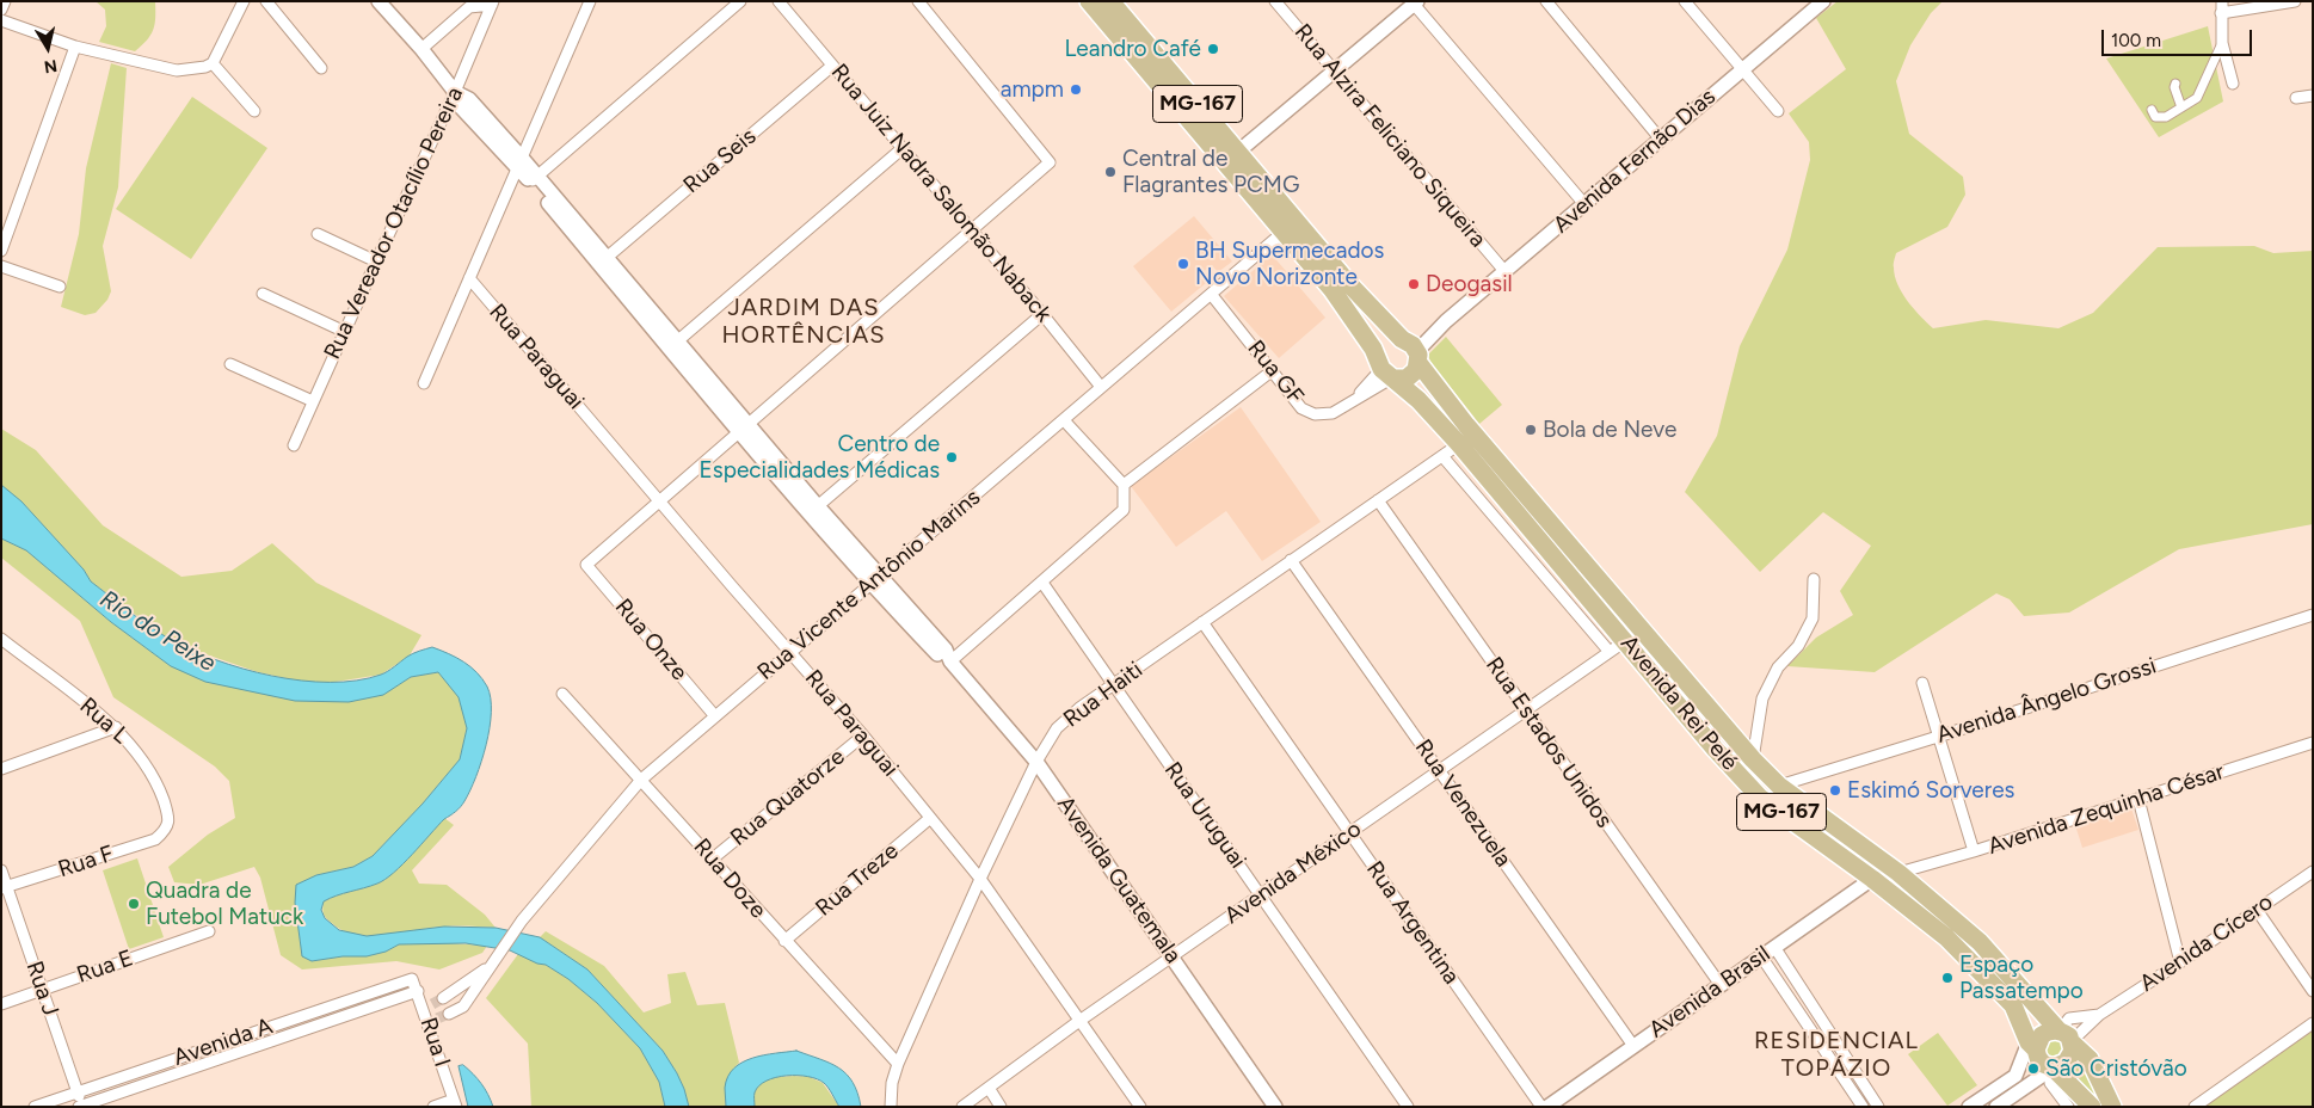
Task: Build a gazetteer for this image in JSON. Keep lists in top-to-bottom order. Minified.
{"streets":{"main road":["MG-167","Avenida Rei Pelé"],"street":["Rua Alzira Feliciano Siqueira","Rua Seis","Avenida Fernão Dias","Rua Juiz Nadra Salomão Naback","Rua Vereador Otacílio Pereira","Rua Paraguai","Rua GF","Rua Vicente Antônio Marins","Rua Onze","Rua Haiti","Avenida Ângelo Grossi","Rua L","Rua Estados Unidos","Rua Quatorze","Rua Venezuela","Avenida Zequinha César","Rua Uruguai","Rua F","Avenida México","Rua Doze","Rua Treze","Avenida Guatemala","Rua Argentina","Avenida Cícero","Rua E","Rua J","Avenida Brasil","Avenida A","Rua I"]},"crossings":[["Rua Alzira Feliciano Siqueira","Avenida Fernão Dias"],["Rua Seis","Rua Juiz Nadra Salomão Naback"],["Avenida Fernão Dias","Avenida Rei Pelé"],["Rua Juiz Nadra Salomão Naback","Rua Vicente Antônio Marins"],["Rua Paraguai","Rua Vicente Antônio Marins"],["Rua Paraguai","Rua Onze"],["Rua Paraguai","Rua Haiti"],["Rua Paraguai","Rua Quatorze"],["Rua Paraguai","Avenida México"],["Rua Paraguai","Rua Treze"],["Rua GF","Rua Vicente Antônio Marins"],["Rua GF","Avenida Rei Pelé"],["Rua Vicente Antônio Marins","Rua Onze"],["Rua Vicente Antônio Marins","Avenida Rei Pelé"],["Rua Vicente Antônio Marins","Rua Doze"],["Rua Vicente Antônio Marins","Avenida Guatemala"],["Rua Haiti","Avenida Rei Pelé"],["Rua Haiti","Rua Estados Unidos"],["Rua Haiti","Rua Venezuela"],["Rua Haiti","Rua Uruguai"],["Rua Haiti","Rua Doze"],["Rua Haiti","Avenida Guatemala"],["Rua Haiti","Rua Argentina"],["Avenida Ângelo Grossi","Avenida Rei Pelé"],["Avenida Rei Pelé","Avenida Zequinha César"],["Avenida Rei Pelé","Avenida México"],["Avenida Rei Pelé","Avenida Cícero"],["Avenida Rei Pelé","Avenida Brasil"],["Rua L","Rua F"],["Rua Estados Unidos","Avenida México"],["Rua Estados Unidos","Avenida Brasil"],["Rua Quatorze","Rua Doze"],["Rua Venezuela","Avenida México"],["Rua Venezuela","Avenida Brasil"],["Rua Uruguai","Avenida México"],["Rua F","Rua J"],["Avenida México","Avenida Guatemala"],["Avenida México","Rua Argentina"],["Rua Doze","Rua Treze"],["Rua E","Rua J"],["Rua J","Avenida A"],["Avenida A","Rua I"]],"districts":["JARDIM DAS HORTÊNCIAS","RESIDENCIAL TOPÁZIO"],"water":["Rio do Peixe"],"places":["Leandro Café","ampm","Central de Flagrantes PCMG","BH Supermecados Novo Norizonte","Deogasil","Bola de Neve","Centro de Especialidades Médicas","Eskimó Sorveres","Quadra de Futebol Matuck","Espaço Passatempo","São Cristóvão"],"scale_bar":"100 m","north":"bottom"}
